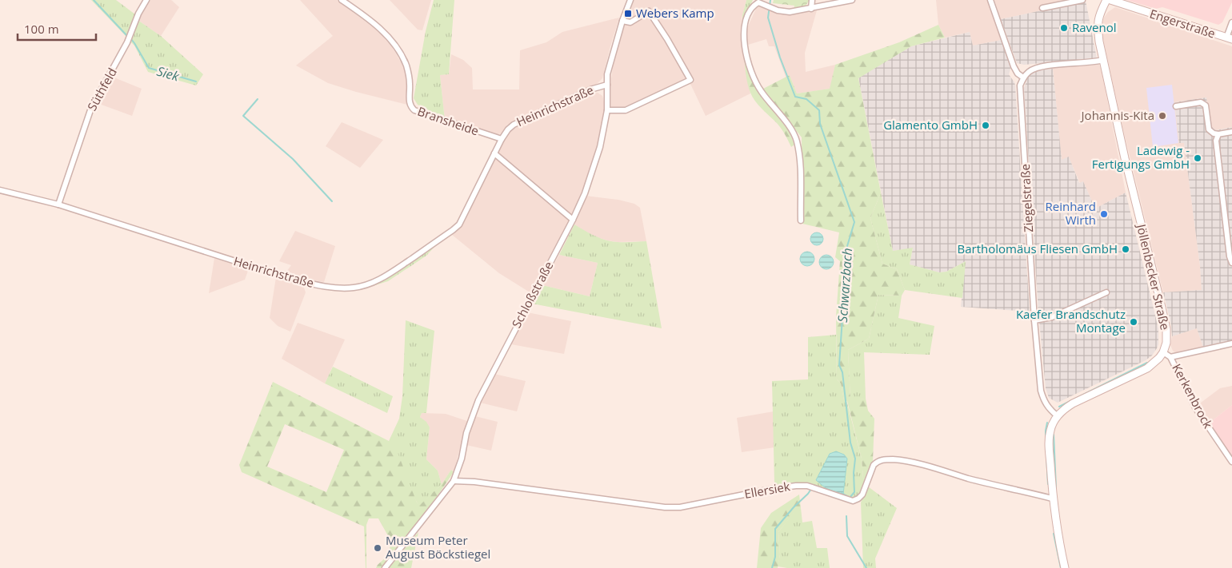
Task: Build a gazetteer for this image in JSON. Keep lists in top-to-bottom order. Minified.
{"streets":{"street":["Engerstraße","Süthfeld","Heinrichstraße","Bransheide","Ziegelstraße","Jöllenbecker Straße","Schloßstraße","Kerkenbrock","Ellersiek"]},"crossings":[["Süthfeld","Heinrichstraße"],["Heinrichstraße","Bransheide"],["Heinrichstraße","Schloßstraße"],["Jöllenbecker Straße","Kerkenbrock"],["Schloßstraße","Ellersiek"]],"water":["Siek","Schwarzbach"],"places":{"transit":["Webers Kamp"],"other":["Ravenol","Johannis-Kita","Glamento GmbH","Ladewig - Fertigungs GmbH","Reinhard Wirth","Bartholomäus Fliesen GmbH","Kaefer Brandschutz Montage","Museum Peter August Böckstiegel"]},"scale_bar":"100 m"}
